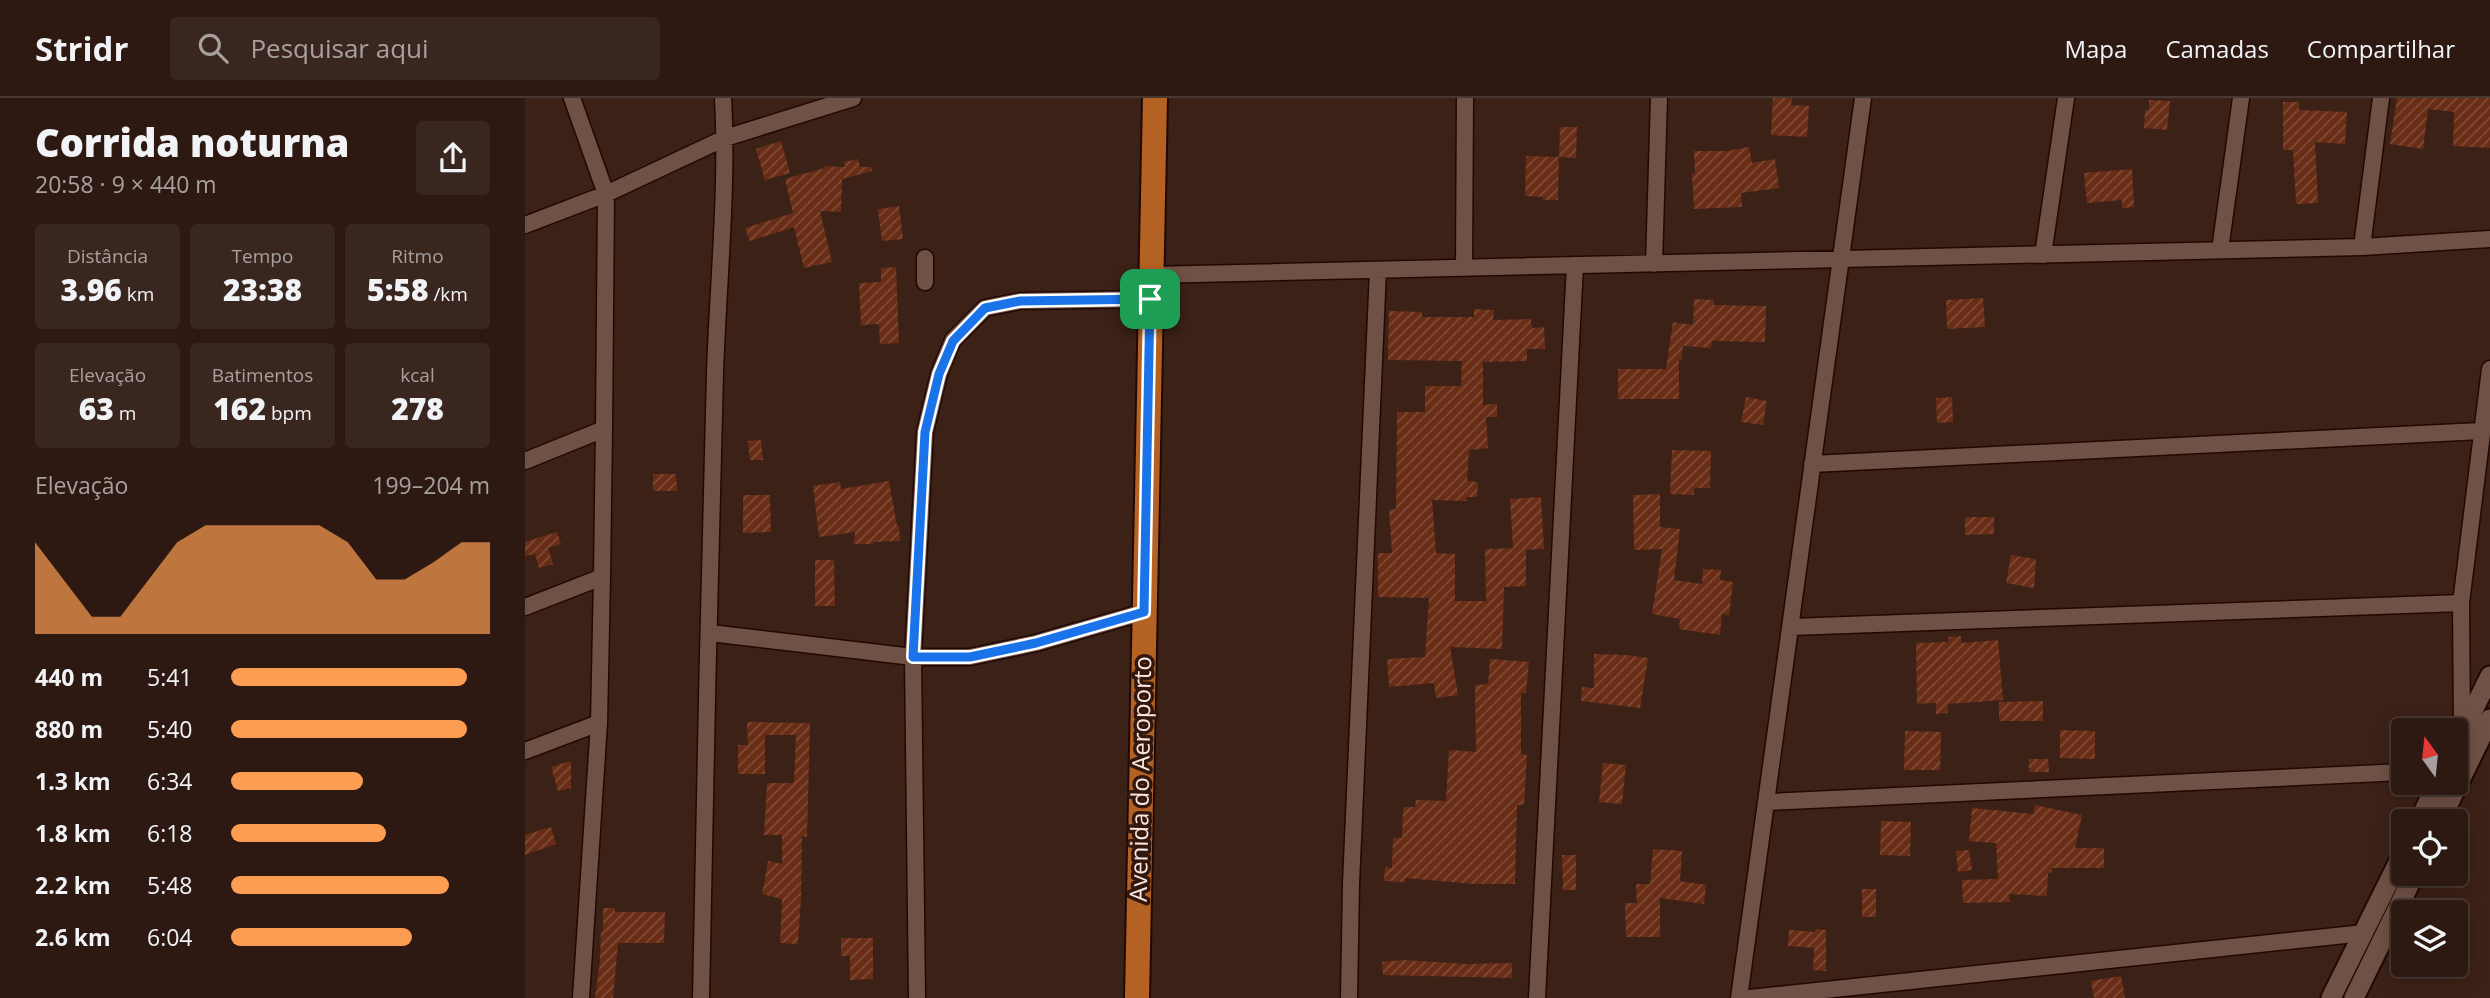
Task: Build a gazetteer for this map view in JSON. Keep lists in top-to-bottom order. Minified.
{"streets":{"main road":["Avenida do Aeroporto"]},"north":"top","page":{"header":"Stridr","search":"Pesquisar aqui","nav":["Mapa","Camadas","Compartilhar"],"heading":["Corrida noturna","20:58 · 9 × 440 m"],"stats":[["Distância","3.96 km"],["Tempo","23:38"],["Ritmo","5:58 /km"],["Elevação","63 m"],["Batimentos","162 bpm"],["kcal","278"]],"chart":["Elevação","199–204 m"],"list":[{"name":"440 m","note":"5:41"},{"name":"880 m","note":"5:40"},{"name":"1.3 km","note":"6:34"},{"name":"1.8 km","note":"6:18"},{"name":"2.2 km","note":"5:48"},{"name":"2.6 km","note":"6:04"}]}}
